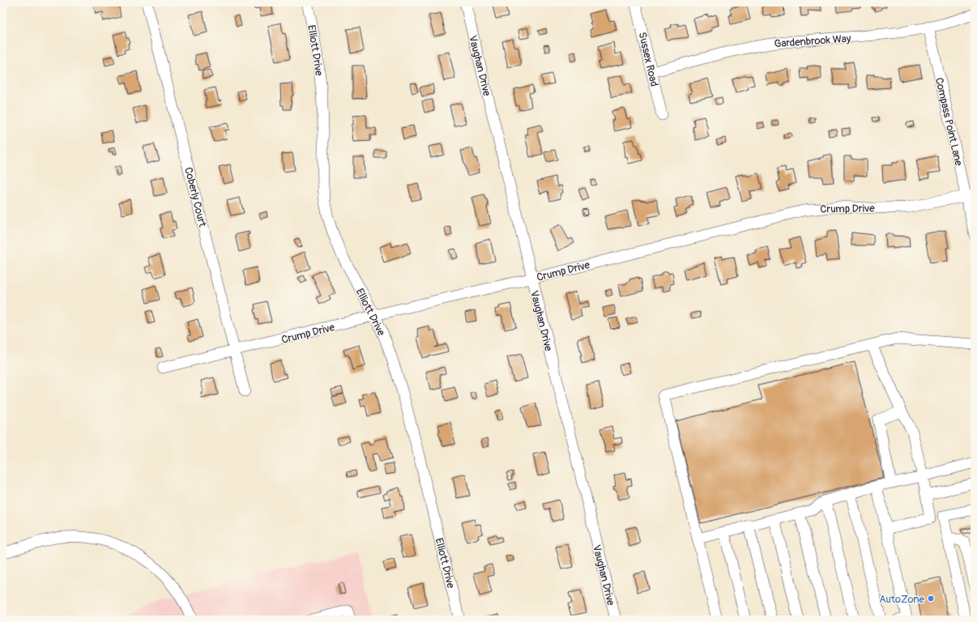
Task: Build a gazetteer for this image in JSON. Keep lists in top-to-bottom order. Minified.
{"streets":{"street":["Gardenbrook Way","Elliott Drive","Sussex Road","Vaughan Drive","Compass Point Lane","Coberly Court","Crump Drive"]},"crossings":[["Gardenbrook Way","Sussex Road"],["Gardenbrook Way","Compass Point Lane"],["Elliott Drive","Crump Drive"],["Vaughan Drive","Crump Drive"],["Compass Point Lane","Crump Drive"],["Coberly Court","Crump Drive"]],"places":["AutoZone"]}
